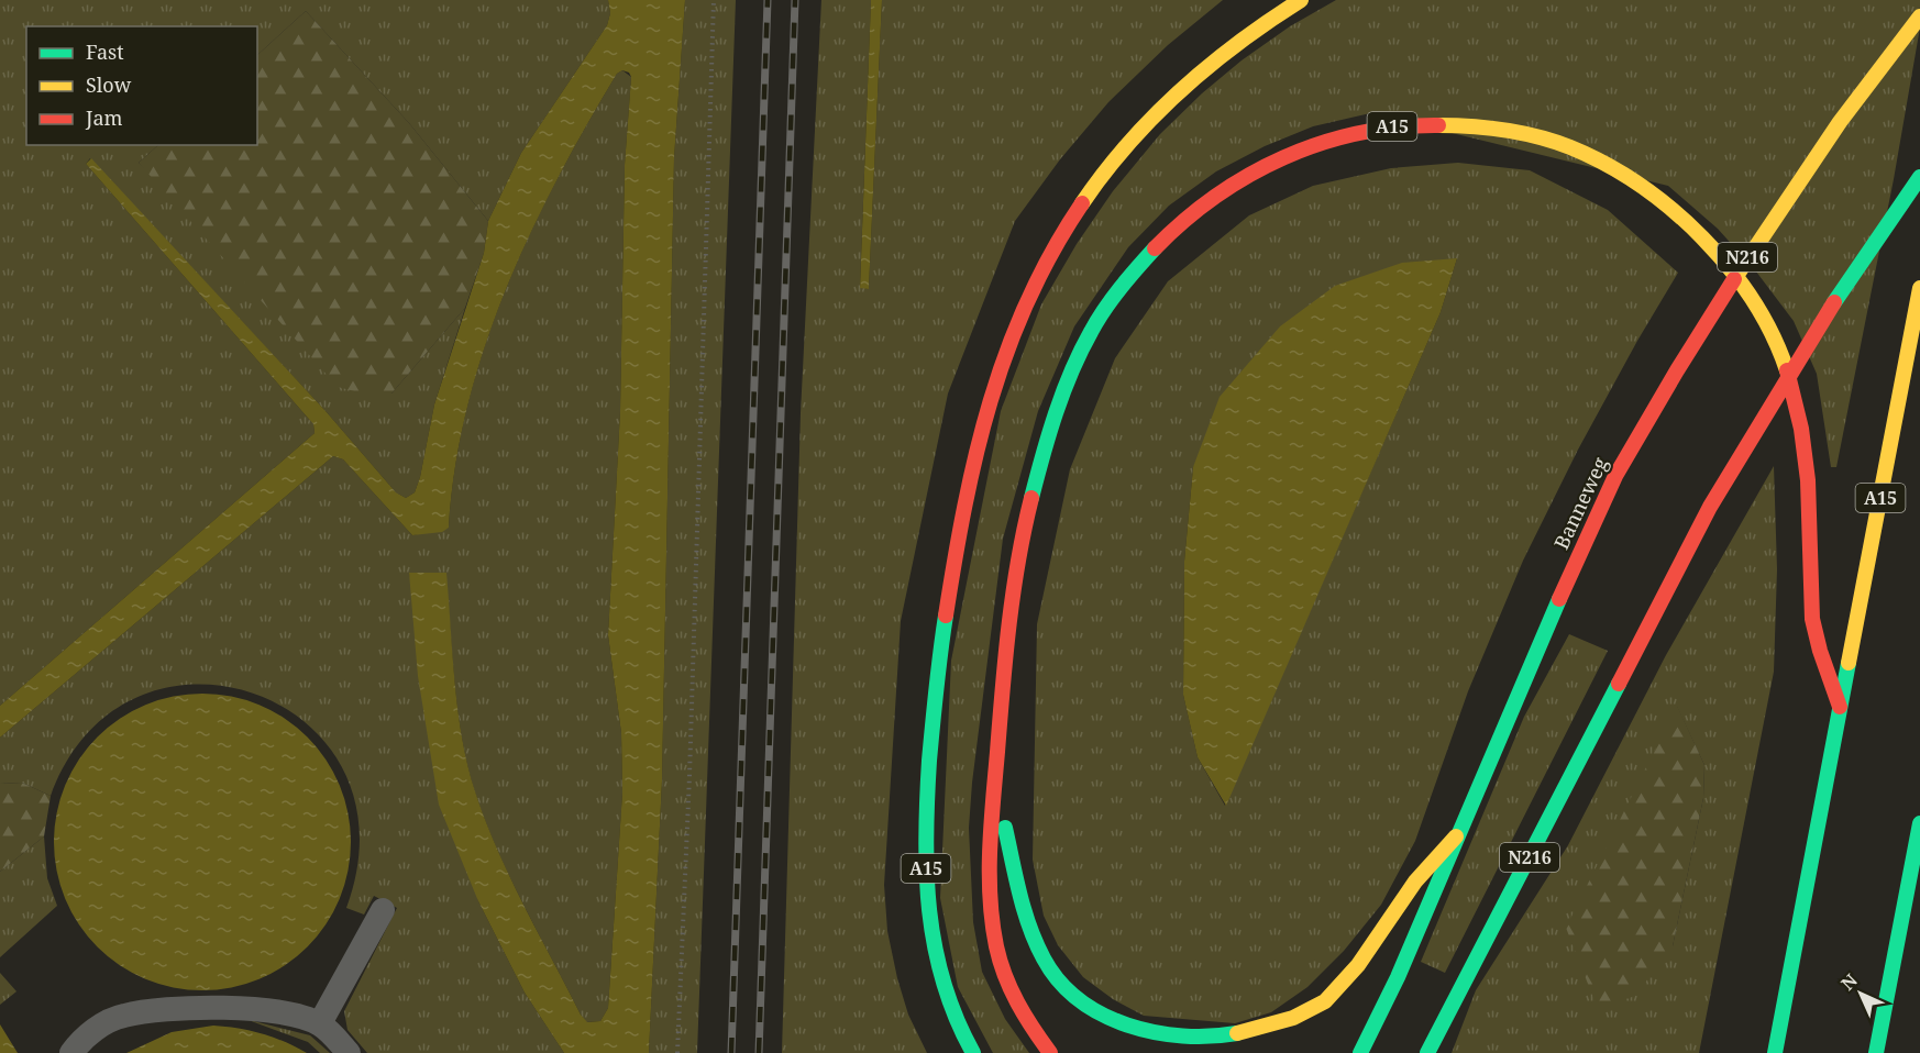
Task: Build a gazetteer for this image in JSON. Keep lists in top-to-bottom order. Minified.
{"streets":{"main road":["A15","N216","Banneweg"]},"crossings":[["A15","Banneweg"]],"legend":["Fast","Slow","Jam"],"north":"top left"}
